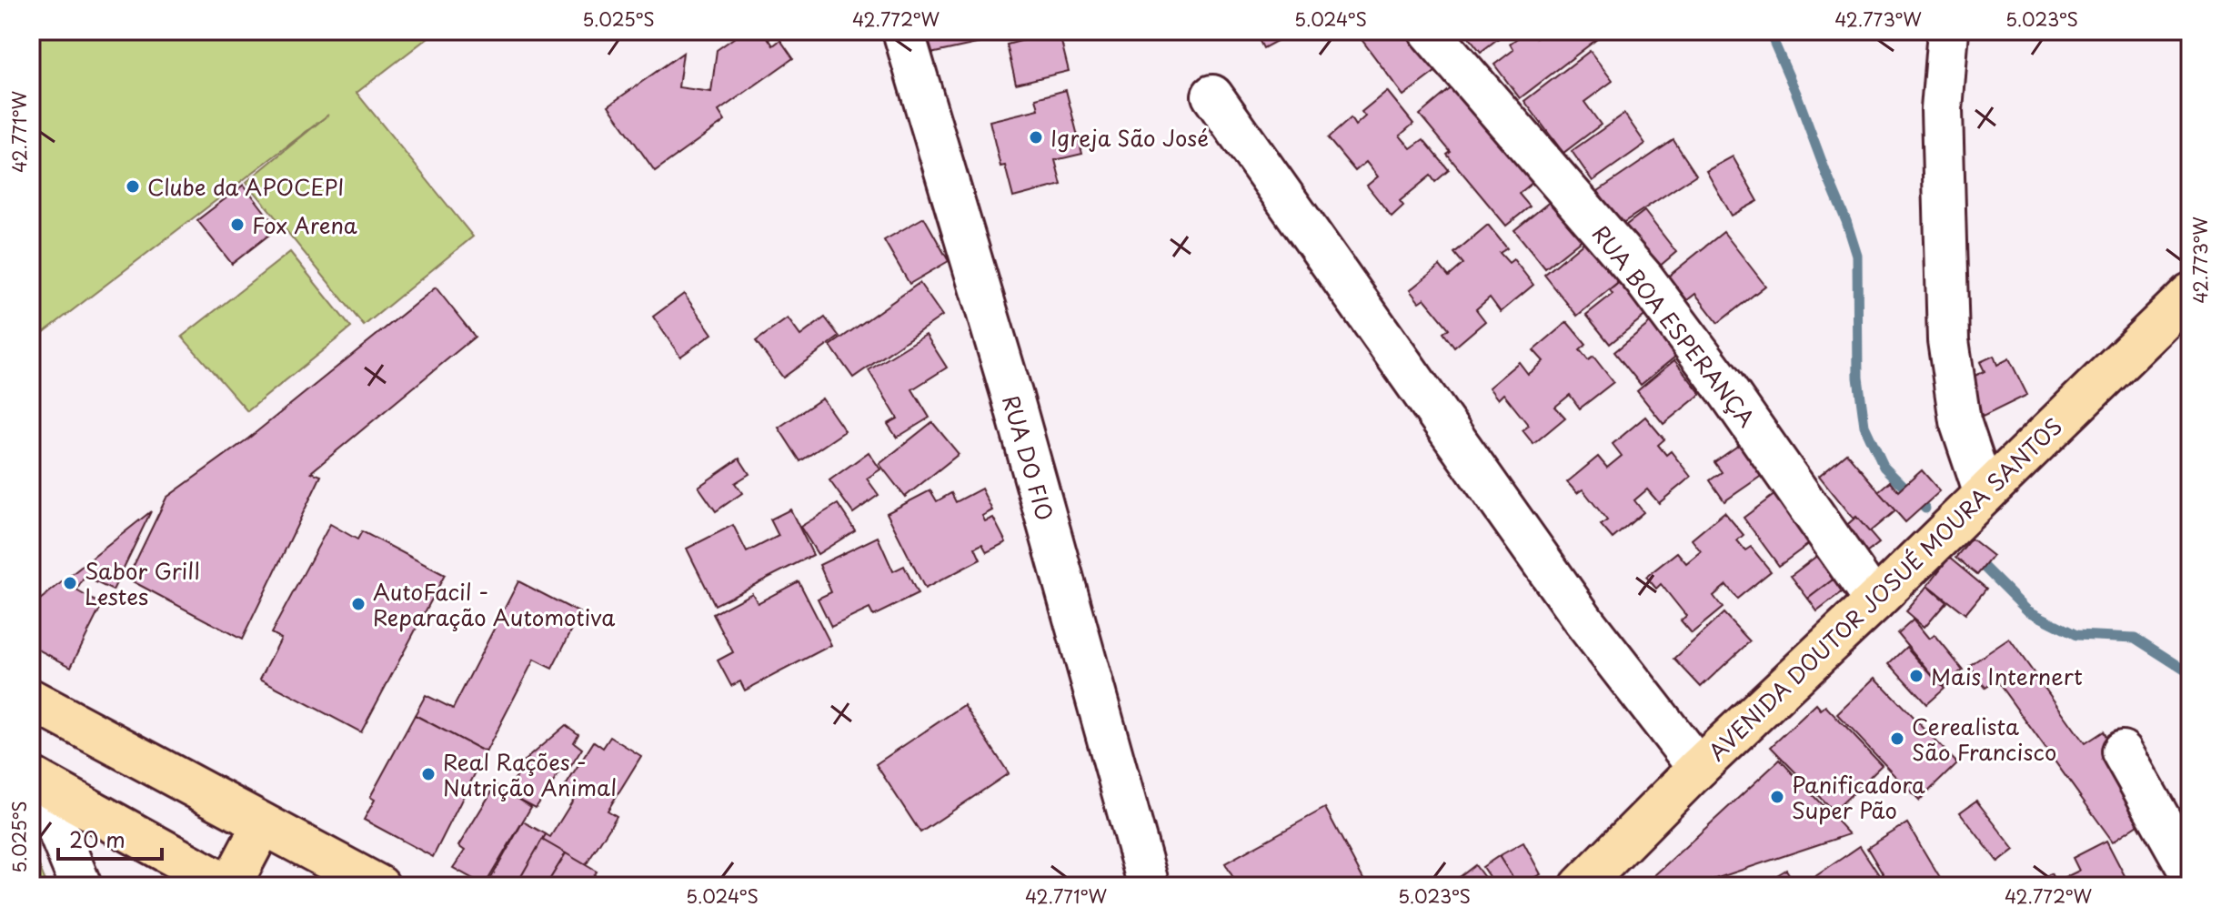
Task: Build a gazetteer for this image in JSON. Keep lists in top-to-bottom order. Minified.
{"streets":{"main road":["AVENIDA DOUTOR JOSUÉ MOURA SANTOS"],"street":["RUA BOA ESPERANÇA","RUA DO FIO"]},"crossings":[["RUA BOA ESPERANÇA","AVENIDA DOUTOR JOSUÉ MOURA SANTOS"]],"places":["Igreja São José","Clube da APOCEPI","Fox Arena","Sabor Grill Lestes","AutoFacil - Reparação Automotiva","Mais Internert","Cerealista São Francisco","Real Rações - Nutrição Animal","Panificadora Super Pão"],"scale_bar":"20 m","coordinates":["5.025°S","42.772°W","5.024°S","42.773°W","5.023°S","42.771°W"]}
